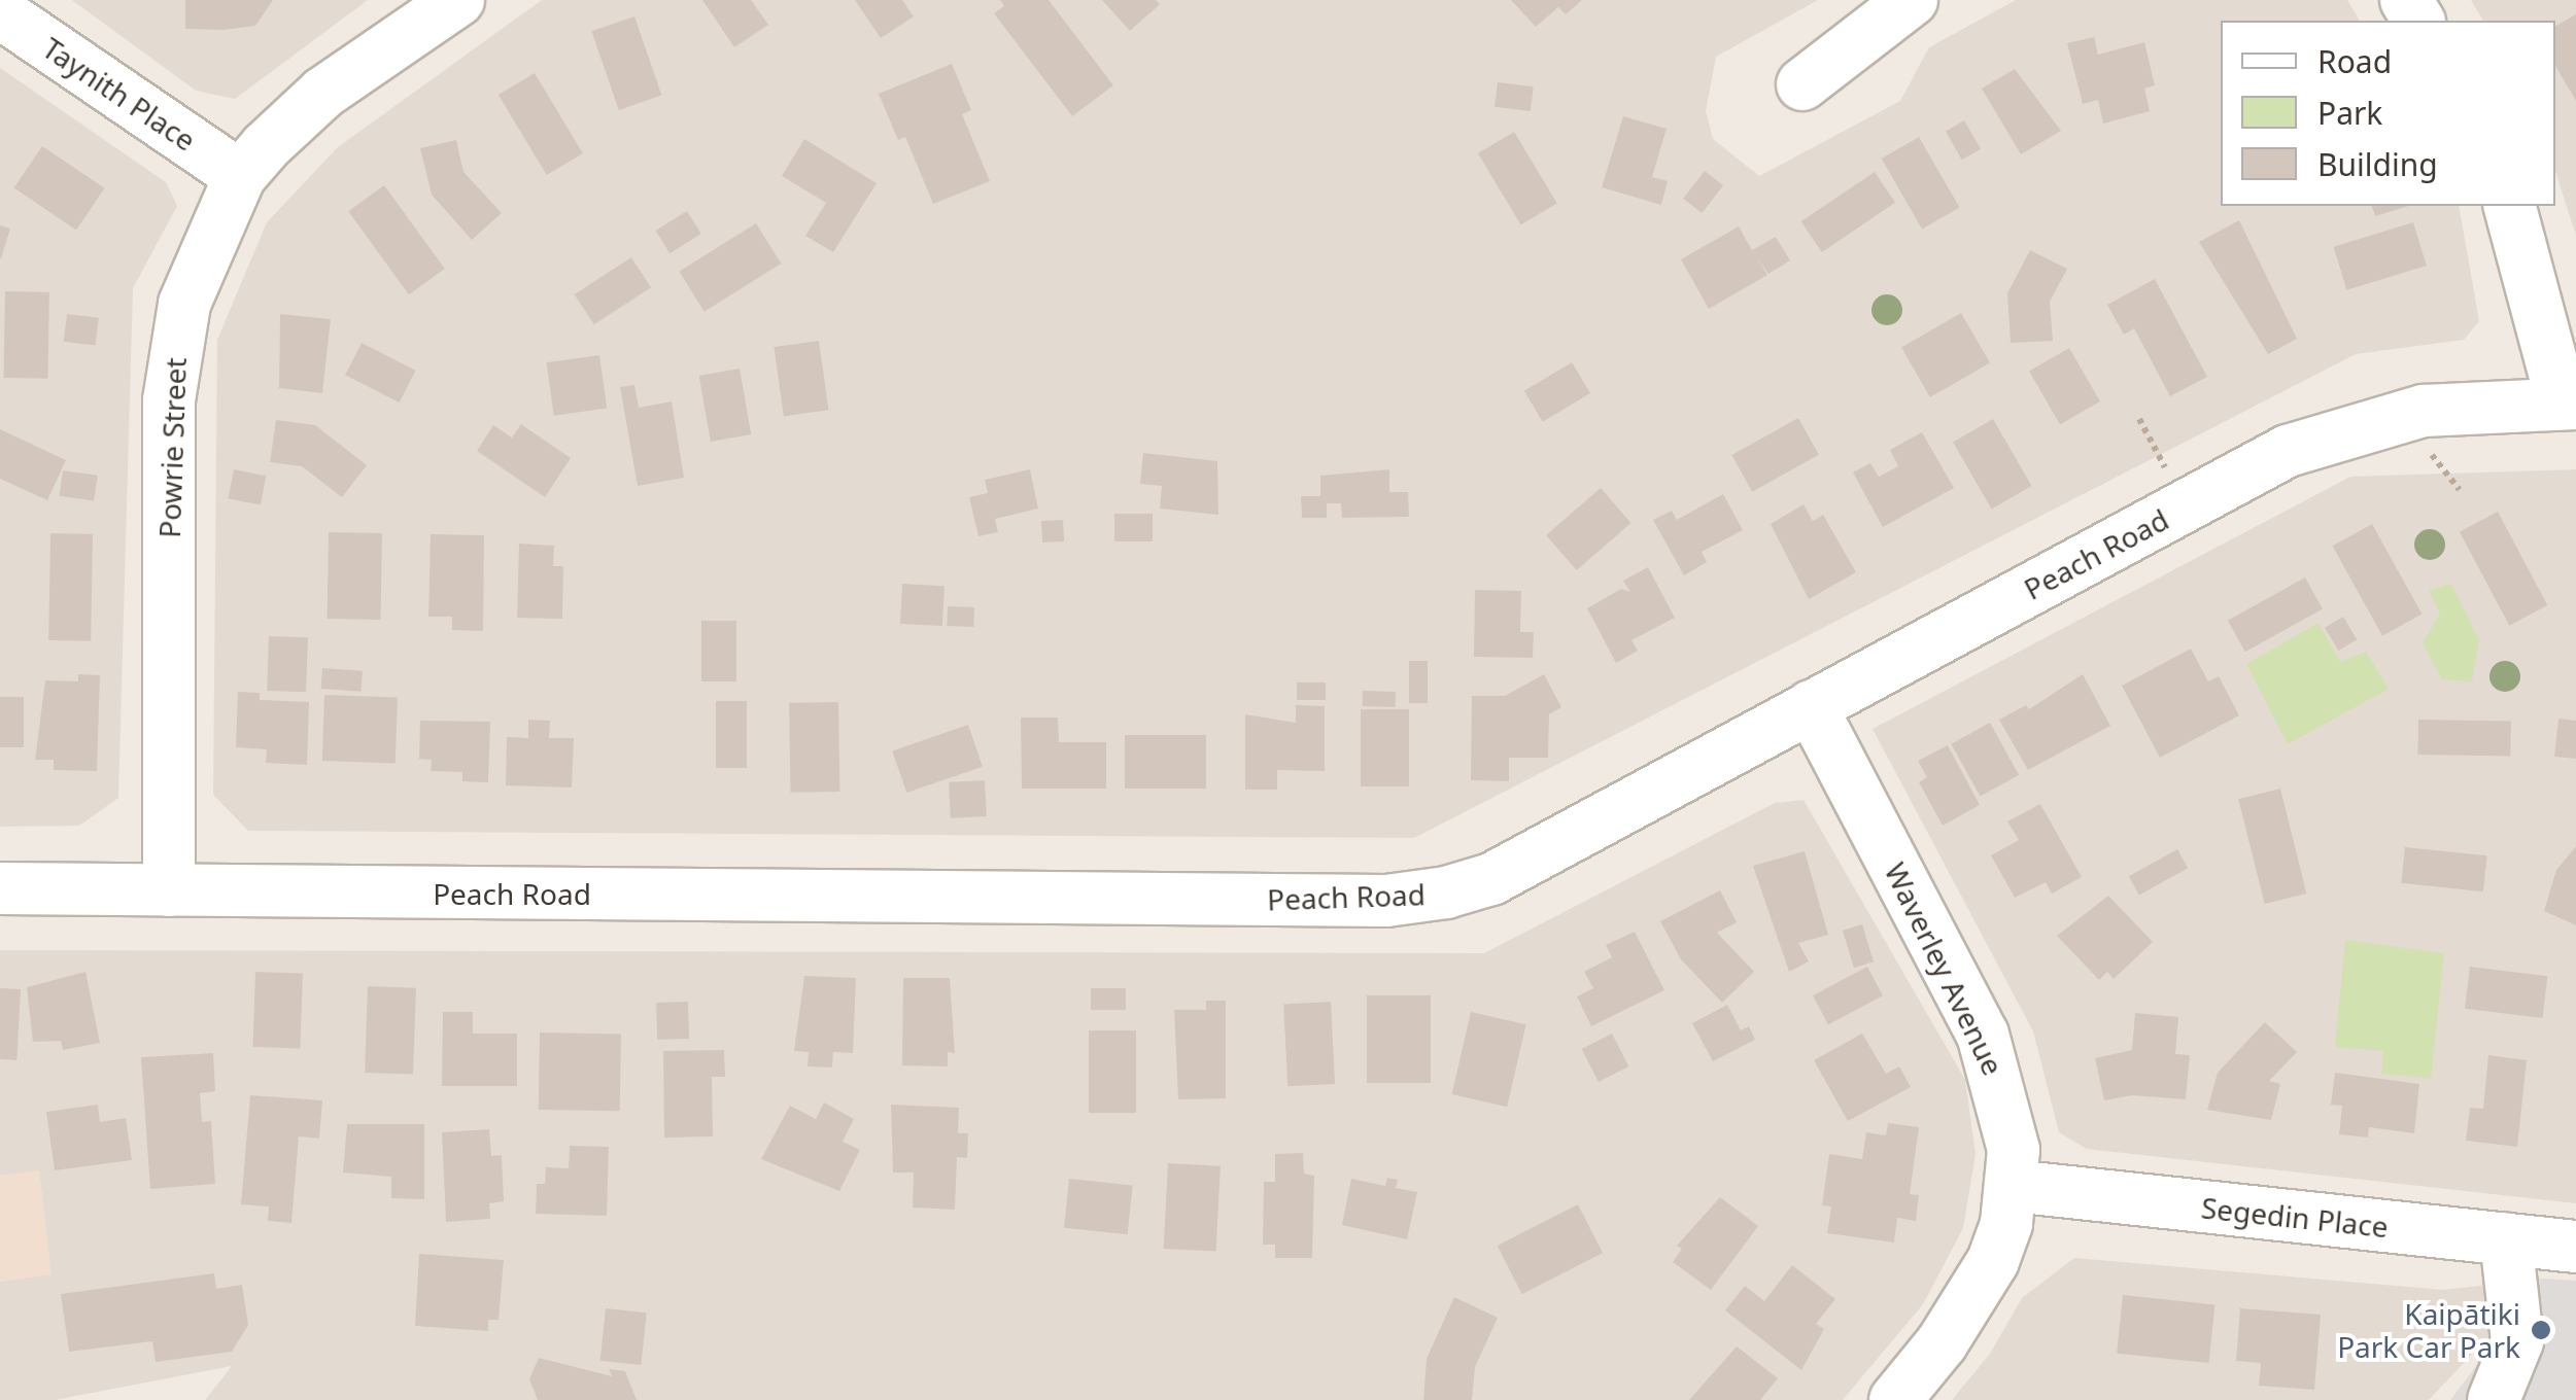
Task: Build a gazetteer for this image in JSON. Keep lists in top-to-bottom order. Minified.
{"streets":{"street":["Taynith Place","Powrie Street","Peach Road","Waverley Avenue","Segedin Place"]},"crossings":[["Taynith Place","Powrie Street"],["Powrie Street","Peach Road"],["Peach Road","Waverley Avenue"],["Waverley Avenue","Segedin Place"]],"places":["Kaipātiki Park Car Park"],"legend":["Road","Park","Building"]}
